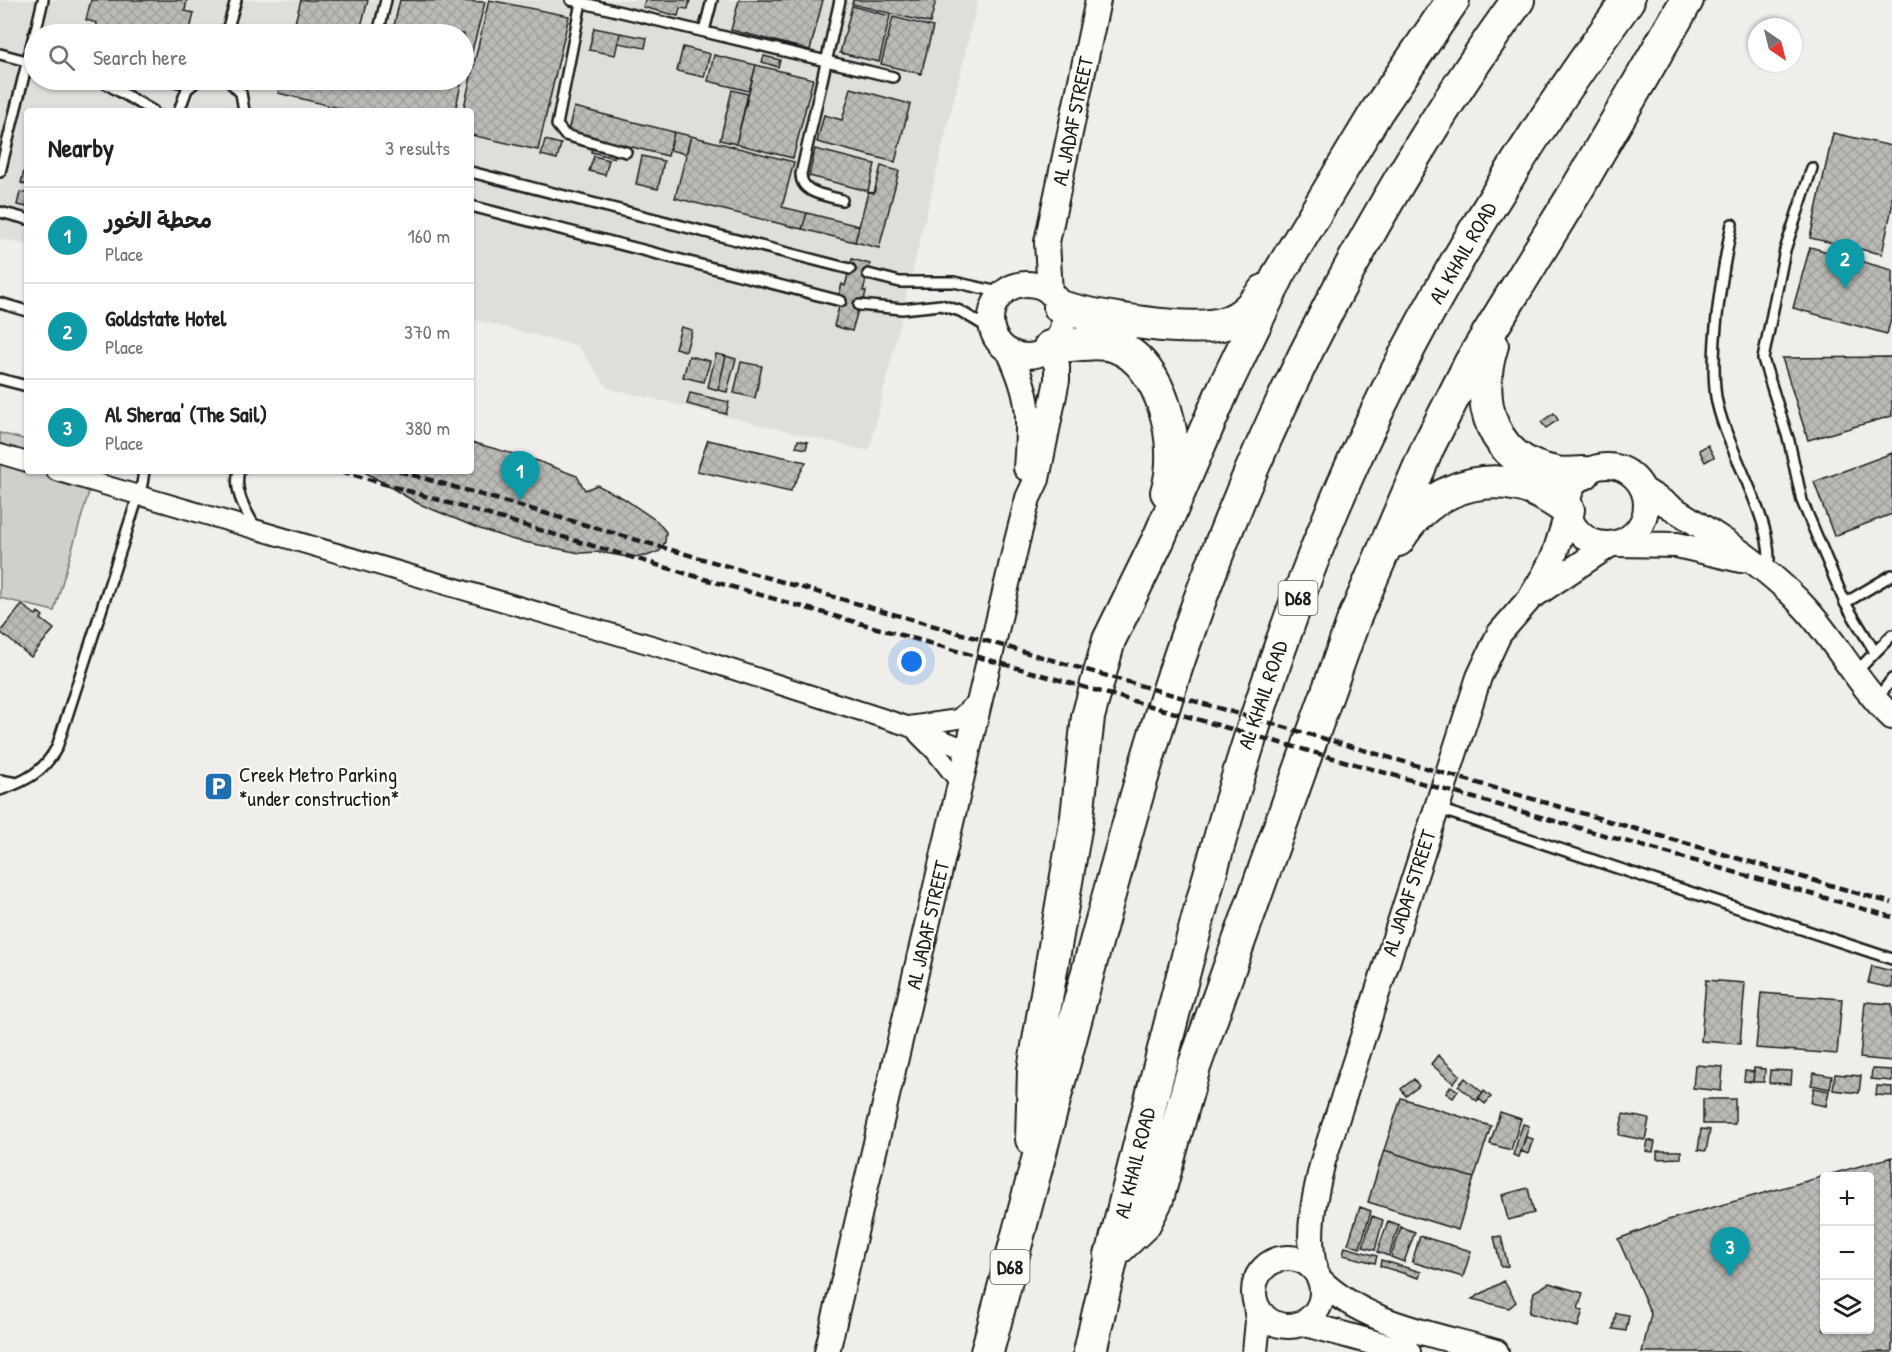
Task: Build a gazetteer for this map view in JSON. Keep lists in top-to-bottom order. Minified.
{"streets":{"highway":["AL KHAIL ROAD","D68"],"street":["AL JADAF STREET"]},"places":{"parking":["Creek Metro Parking *under construction*"]},"north":"bottom right","page":{"search":"Search here","heading":["Nearby","3 results"],"list":[{"mark":"1","name":"محطة الخور","note":"Place","value":"160 m"},{"mark":"2","name":"Goldstate Hotel","note":"Place","value":"370 m"},{"mark":"3","name":"Al Sheraa' (The Sail)","note":"Place","value":"380 m"}],"pins":["2","1","3"],"map_buttons":["+","−"]}}
